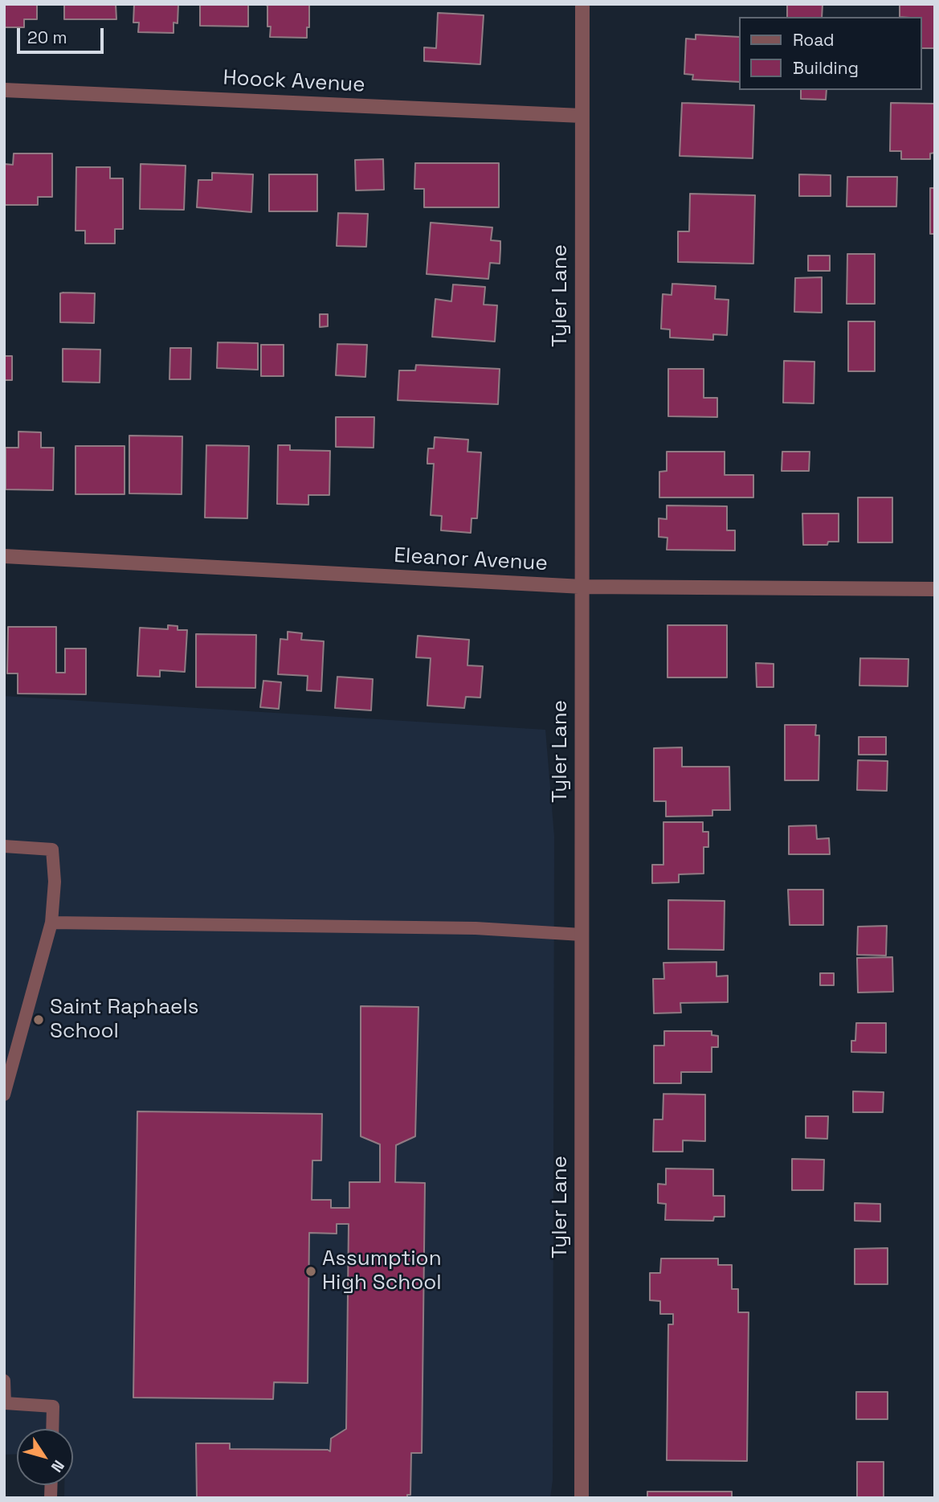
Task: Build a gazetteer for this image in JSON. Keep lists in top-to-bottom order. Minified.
{"streets":{"street":["Hoock Avenue","Tyler Lane","Eleanor Avenue"]},"crossings":[["Hoock Avenue","Tyler Lane"],["Tyler Lane","Eleanor Avenue"]],"places":["Saint Raphaels School","Assumption High School"],"legend":["Road","Building"],"scale_bar":"20 m","north":"bottom right"}
